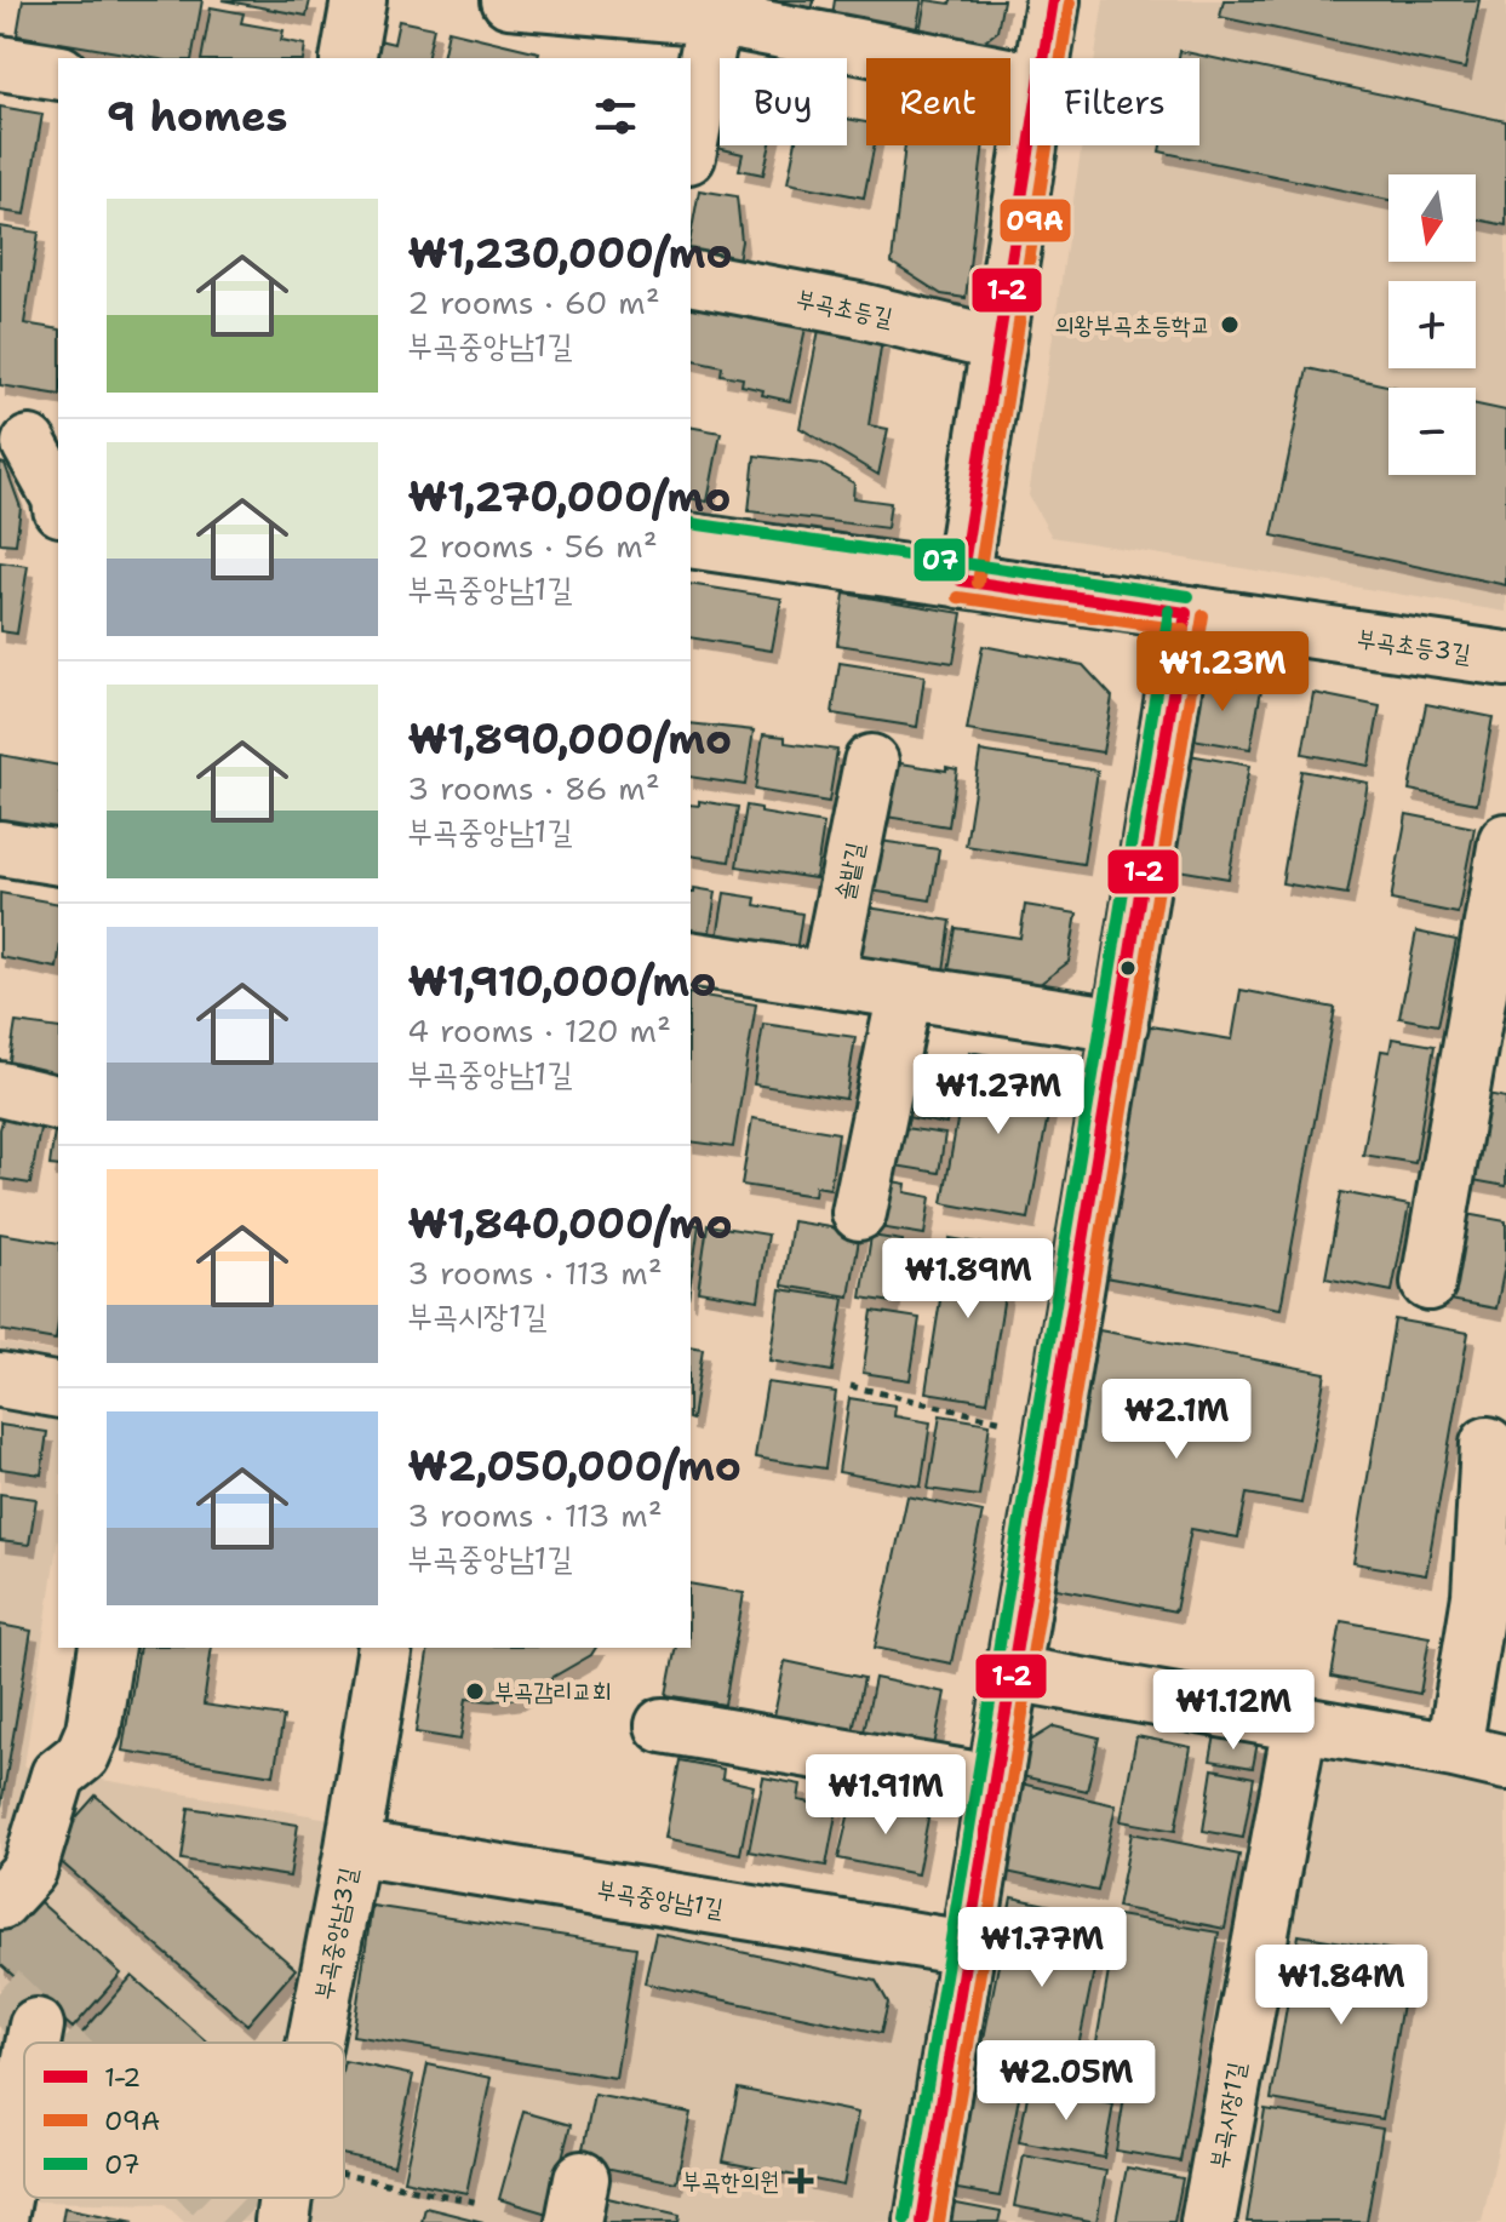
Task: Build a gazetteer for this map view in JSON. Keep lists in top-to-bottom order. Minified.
{"streets":{"street":["부곡초등길","부곡초등3길","솔밭길","부곡중앙남1길","부곡중앙남3길","부곡시장1길"]},"crossings":[["부곡중앙남1길","부곡중앙남3길"]],"places":{"other":["의왕부곡초등학교","부곡감리교회"],"health":["부곡한의원"]},"lines":["transit line 1-2","transit line 09A","transit line 07"],"legend":["1-2","09A","07"],"north":"bottom","page":{"chip":["Buy","Rent","Filters"],"heading":"9 homes","map_buttons":["+","−"],"list":[{"name":"₩1,230,000/mo","note":"2 rooms · 60 m² · 부곡중앙남1길"},{"name":"₩1,270,000/mo","note":"2 rooms · 56 m² · 부곡중앙남1길"},{"name":"₩1,890,000/mo","note":"3 rooms · 86 m² · 부곡중앙남1길"},{"name":"₩1,910,000/mo","note":"4 rooms · 120 m² · 부곡중앙남1길"},{"name":"₩1,840,000/mo","note":"3 rooms · 113 m² · 부곡시장1길"},{"name":"₩2,050,000/mo","note":"3 rooms · 113 m² · 부곡중앙남1길"}],"price":["₩1.23M","₩1.27M","₩1.89M","₩2.1M","₩1.12M","₩1.91M","₩1.77M","₩1.84M","₩2.05M"]}}
